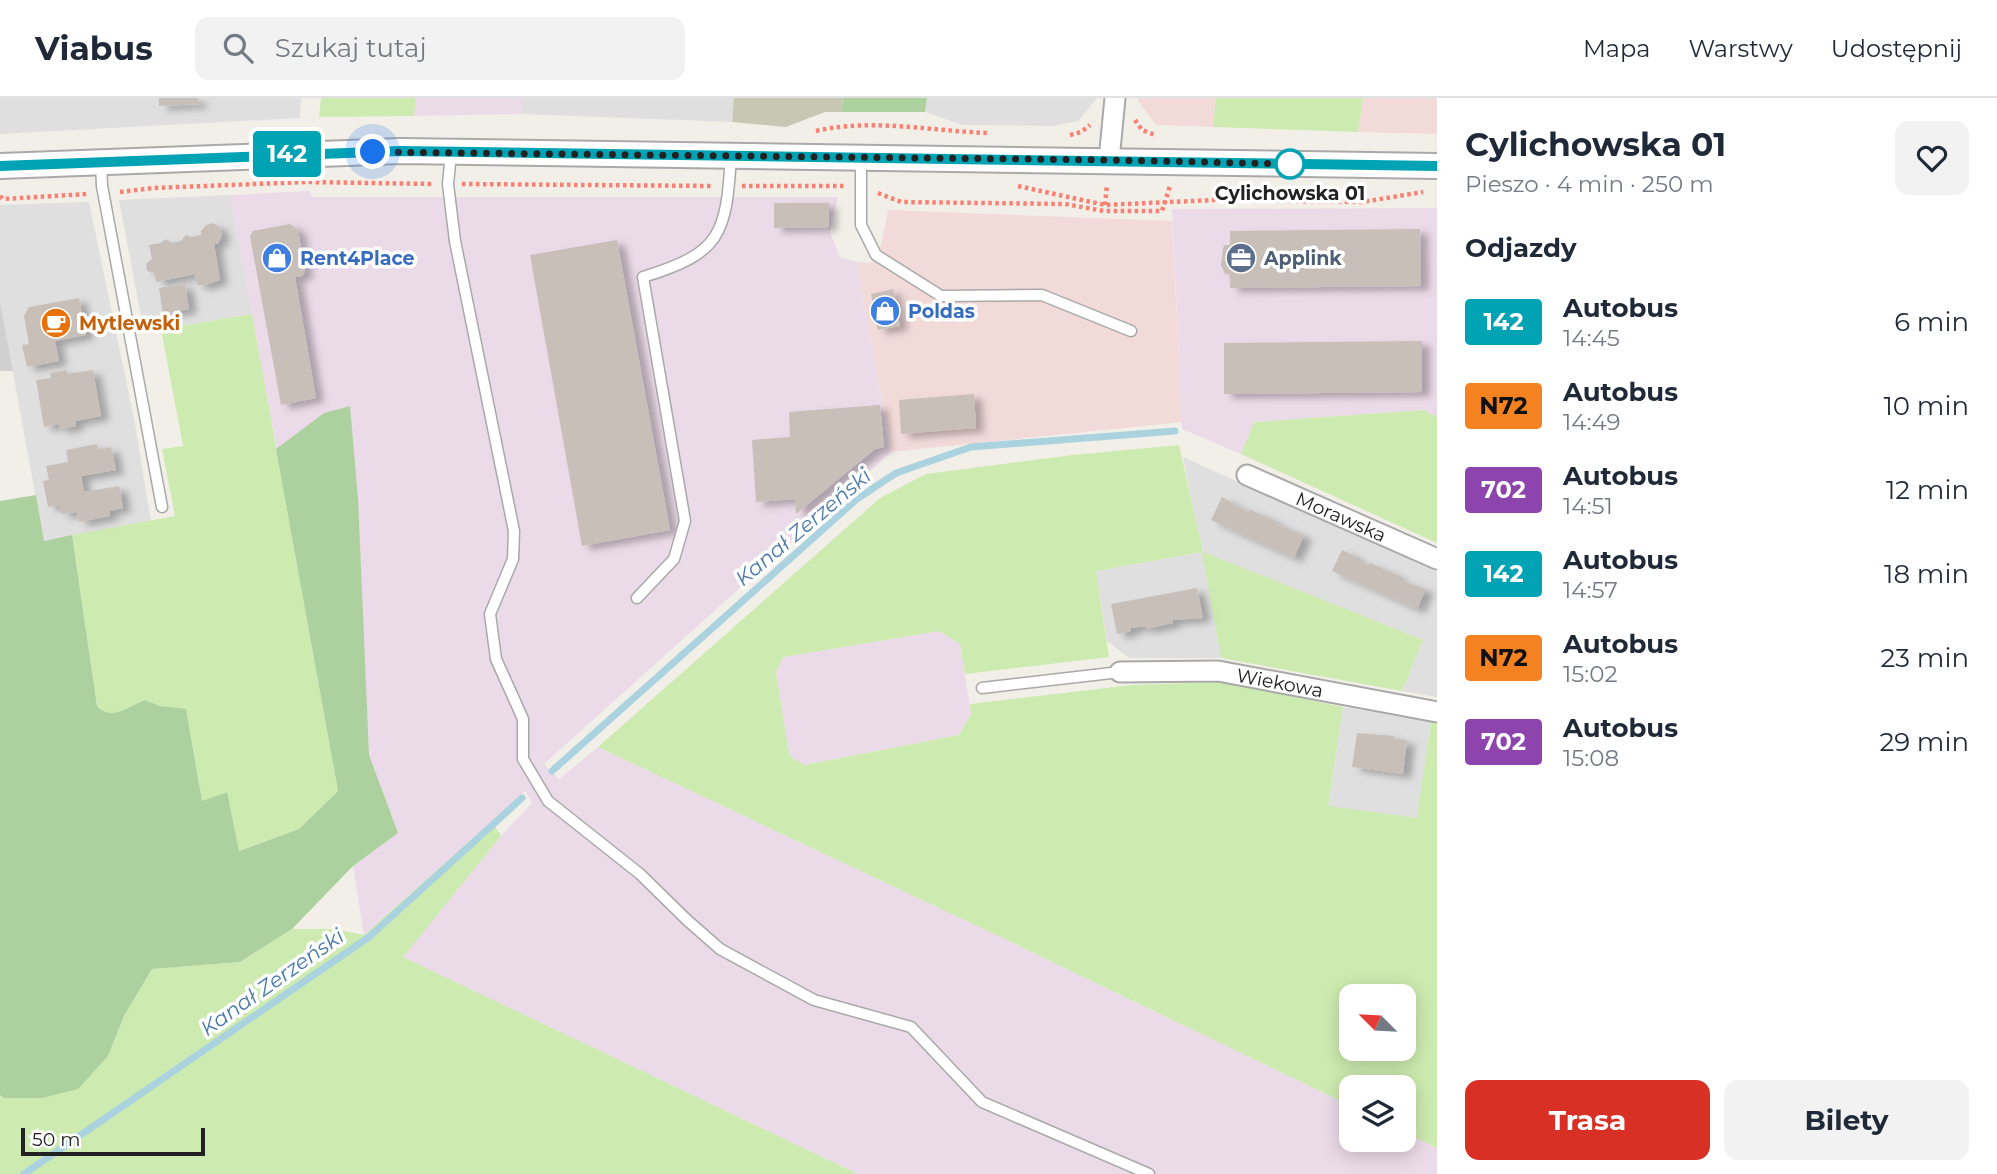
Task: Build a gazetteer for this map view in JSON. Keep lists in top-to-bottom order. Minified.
{"streets":{"street":["Morawska","Wiekowa"]},"water":["Kanał Zerzeński"],"places":{"other":["Cylichowska 01"],"shop":["Rent4Place","Poldas"],"office":["Applink"],"cafe":["Mytlewski"]},"lines":["bus line 142"],"scale_bar":"50 m","north":"top left","page":{"header":"Viabus","search":"Szukaj tutaj","nav":["Mapa","Warstwy","Udostępnij"],"on_map":"142","heading":[["Cylichowska 01","Pieszo · 4 min · 250 m"],"Odjazdy"],"list":[{"mark":"142","name":"Autobus","note":"14:45","value":"6 min"},{"mark":"N72","name":"Autobus","note":"14:49","value":"10 min"},{"mark":"702","name":"Autobus","note":"14:51","value":"12 min"},{"mark":"142","name":"Autobus","note":"14:57","value":"18 min"},{"mark":"N72","name":"Autobus","note":"15:02","value":"23 min"},{"mark":"702","name":"Autobus","note":"15:08","value":"29 min"}],"buttons":["Trasa","Bilety"],"scale":"50 m"}}
